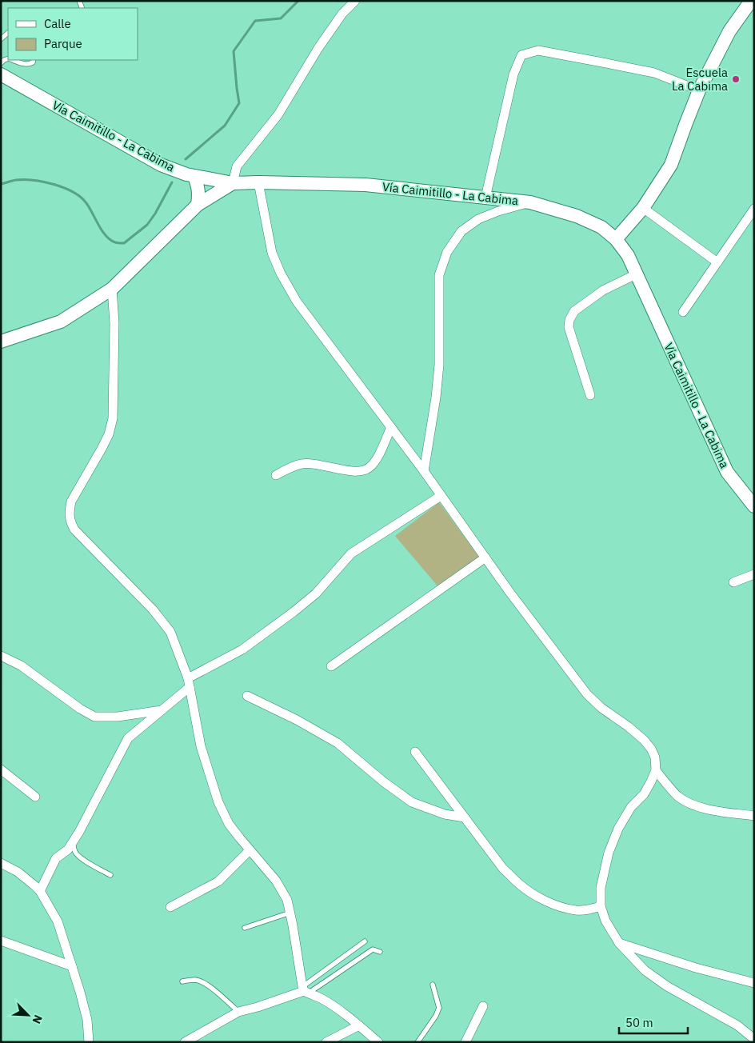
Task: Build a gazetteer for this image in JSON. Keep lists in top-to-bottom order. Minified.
{"streets":{"street":["Vía Caimitillo - La Cabima"]},"places":["Escuela La Cabima"],"legend":["Calle","Parque"],"scale_bar":"50 m","north":"bottom right"}
